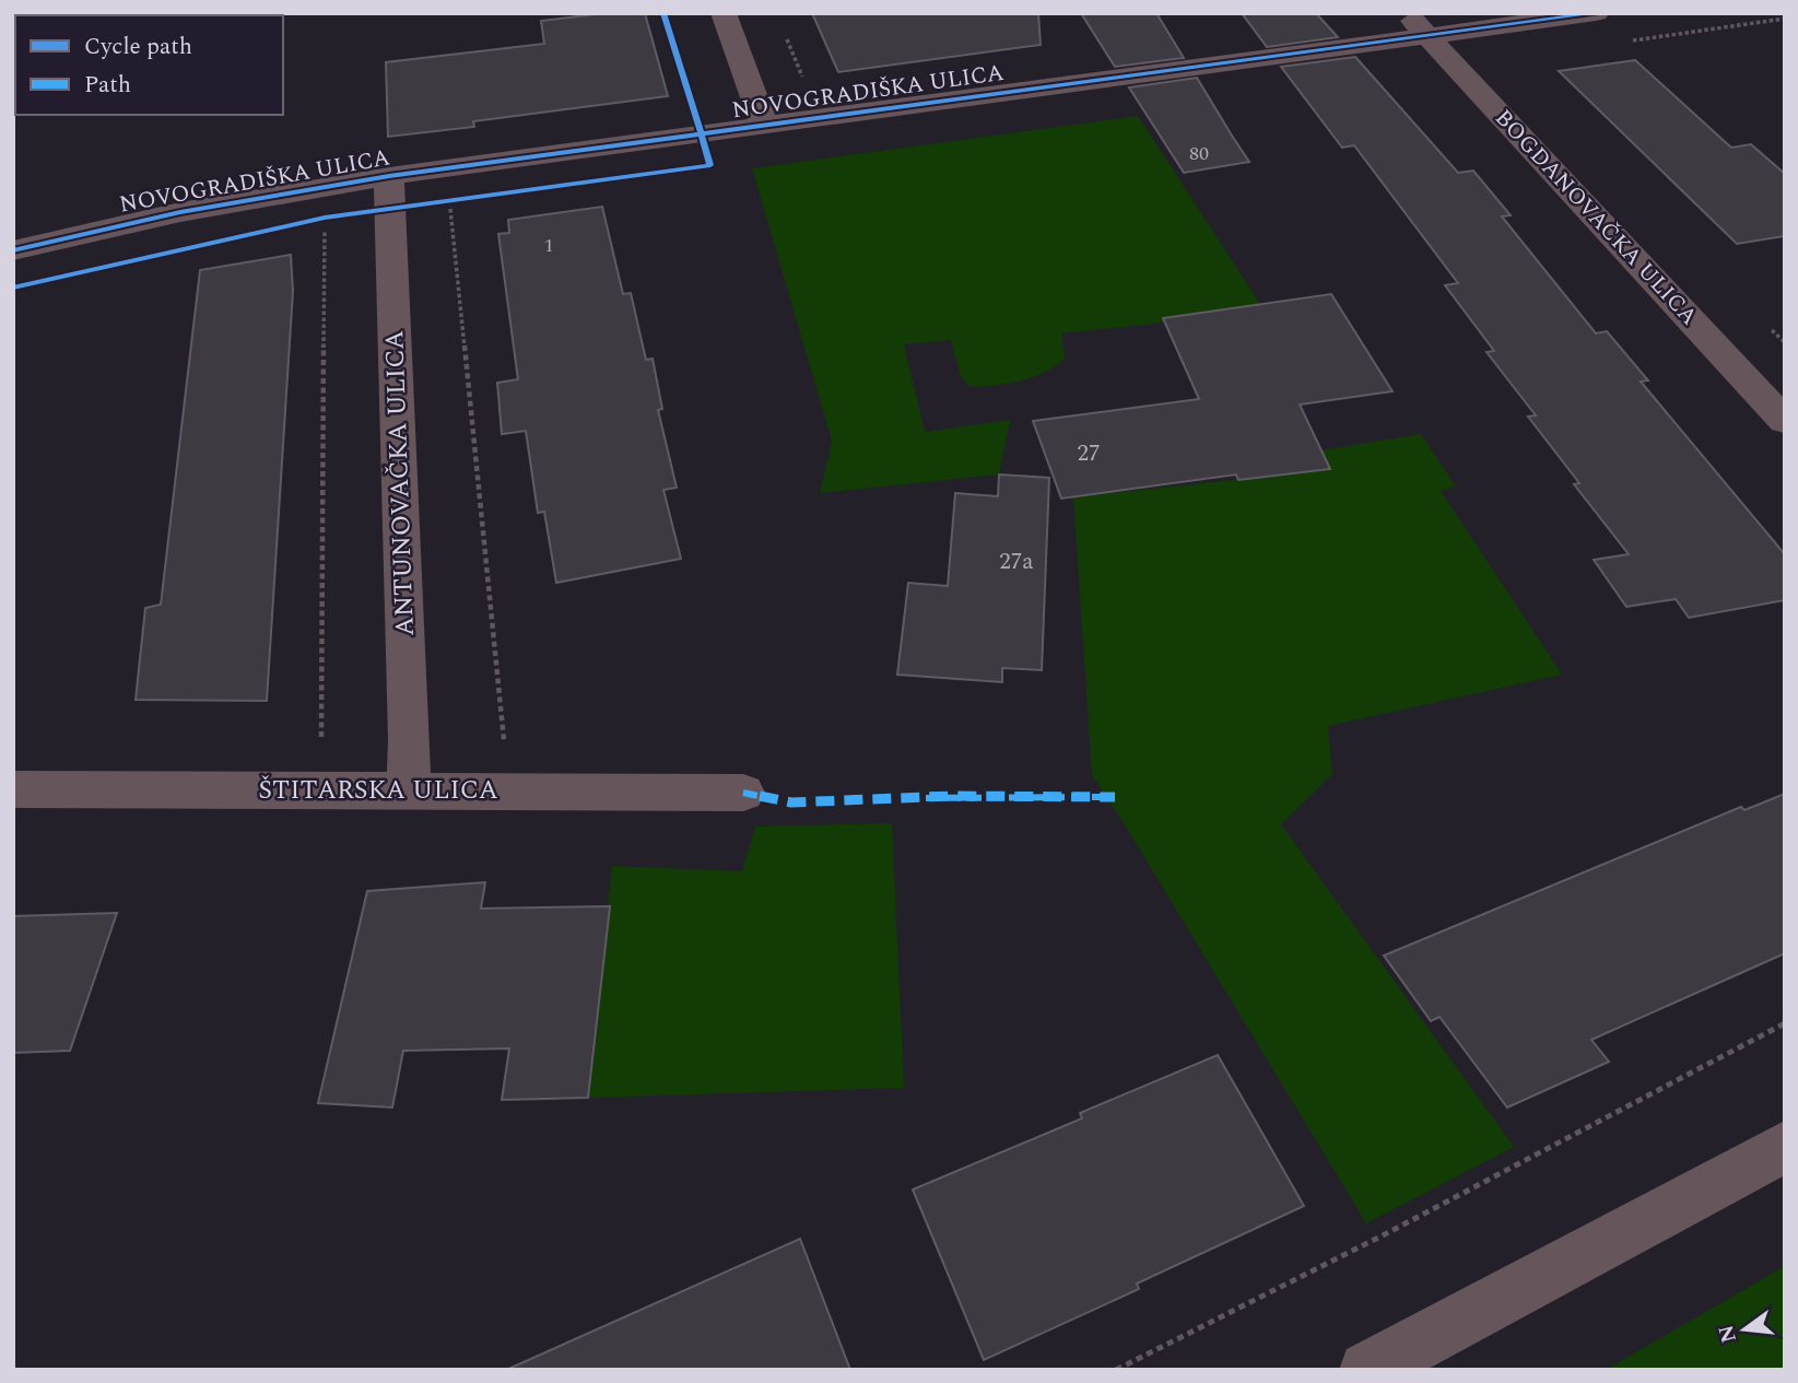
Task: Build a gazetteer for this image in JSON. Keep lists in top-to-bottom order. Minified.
{"streets":{"street":["NOVOGRADIŠKA ULICA","BOGDANOVAČKA ULICA","ANTUNOVAČKA ULICA","ŠTITARSKA ULICA"]},"crossings":[["NOVOGRADIŠKA ULICA","BOGDANOVAČKA ULICA"],["NOVOGRADIŠKA ULICA","ANTUNOVAČKA ULICA"],["ANTUNOVAČKA ULICA","ŠTITARSKA ULICA"]],"house_numbers":["80","1","27","27a"],"legend":["Cycle path","Path"],"north":"left"}
